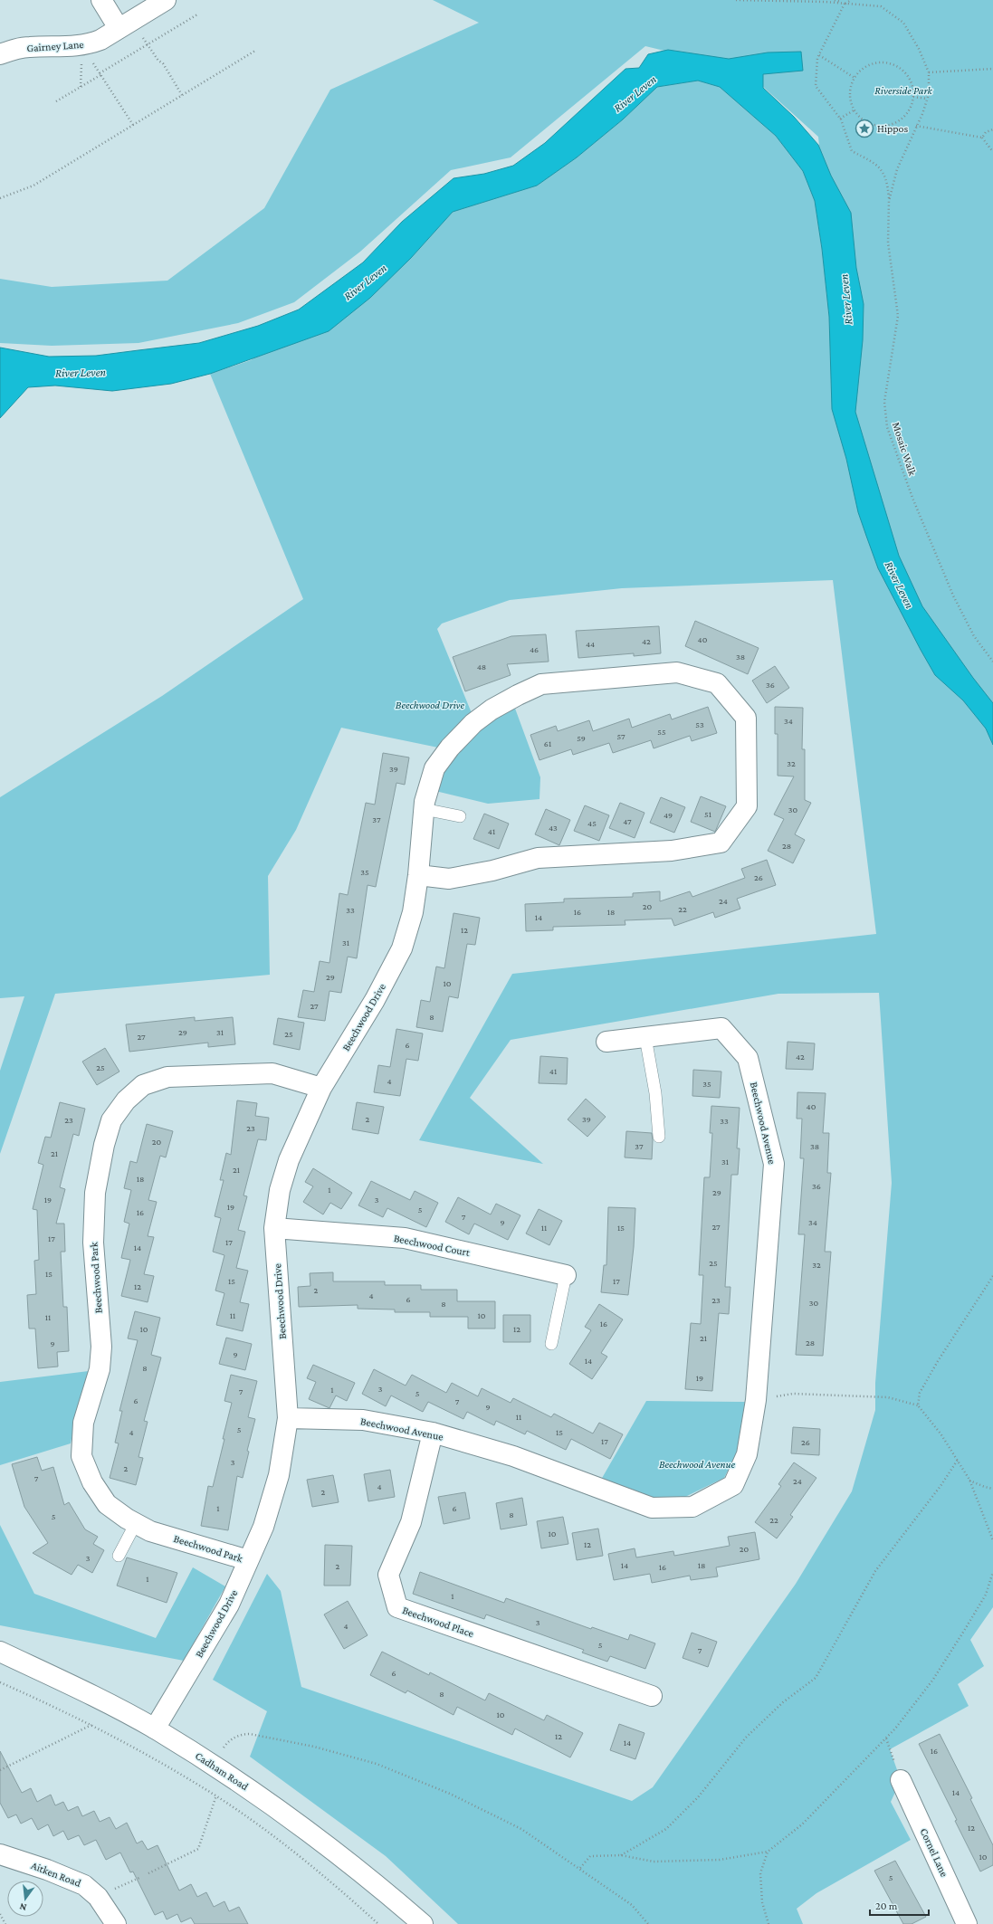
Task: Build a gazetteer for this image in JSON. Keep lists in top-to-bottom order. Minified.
{"streets":{"street":["Gairney Lane","Beechwood Drive","Beechwood Avenue","Beechwood Court","Beechwood Park","Beechwood Place","Cadham Road","Cornel Lane","Aitken Road"],"path":["Mosaic Walk"]},"crossings":[["Beechwood Drive","Beechwood Avenue"],["Beechwood Drive","Beechwood Court"],["Beechwood Drive","Beechwood Park"],["Beechwood Drive","Cadham Road"],["Beechwood Avenue","Beechwood Place"]],"water":["River Leven"],"parks":["Riverside Park","Beechwood Drive","Beechwood Avenue"],"places":{"place":["Hippos"]},"house_numbers":["40","42","44","46","38","48","36","34","53","55","57","59","61","32","39","30","51","49","37","47","45","43","41","28","35","26","24","20","22","33","16","18","14","12","31","29","10","27","8","29","31","25","27","6","42","25","41","4","35","40","2","39","23","33","23","20","37","38","21","31","21","18","36","1","29","19","3","19","5","16","7","9","34","27","11","15","17","17","14","25","32","15","15","17","12","2","4","6","23","30","8","11","10","11","16","10","12","21","28","9","9","14","8","19","3","1","7","5","6","7","9","11","5","4","15","17","26","3","2","7","24","4","2","1","6","8","5","22","10","12","20","3","14","18","2","16","1","1","3","4","5","7","6","8","10","12","14","16","14","12","10","5"],"scale_bar":"20 m","north":"bottom"}
